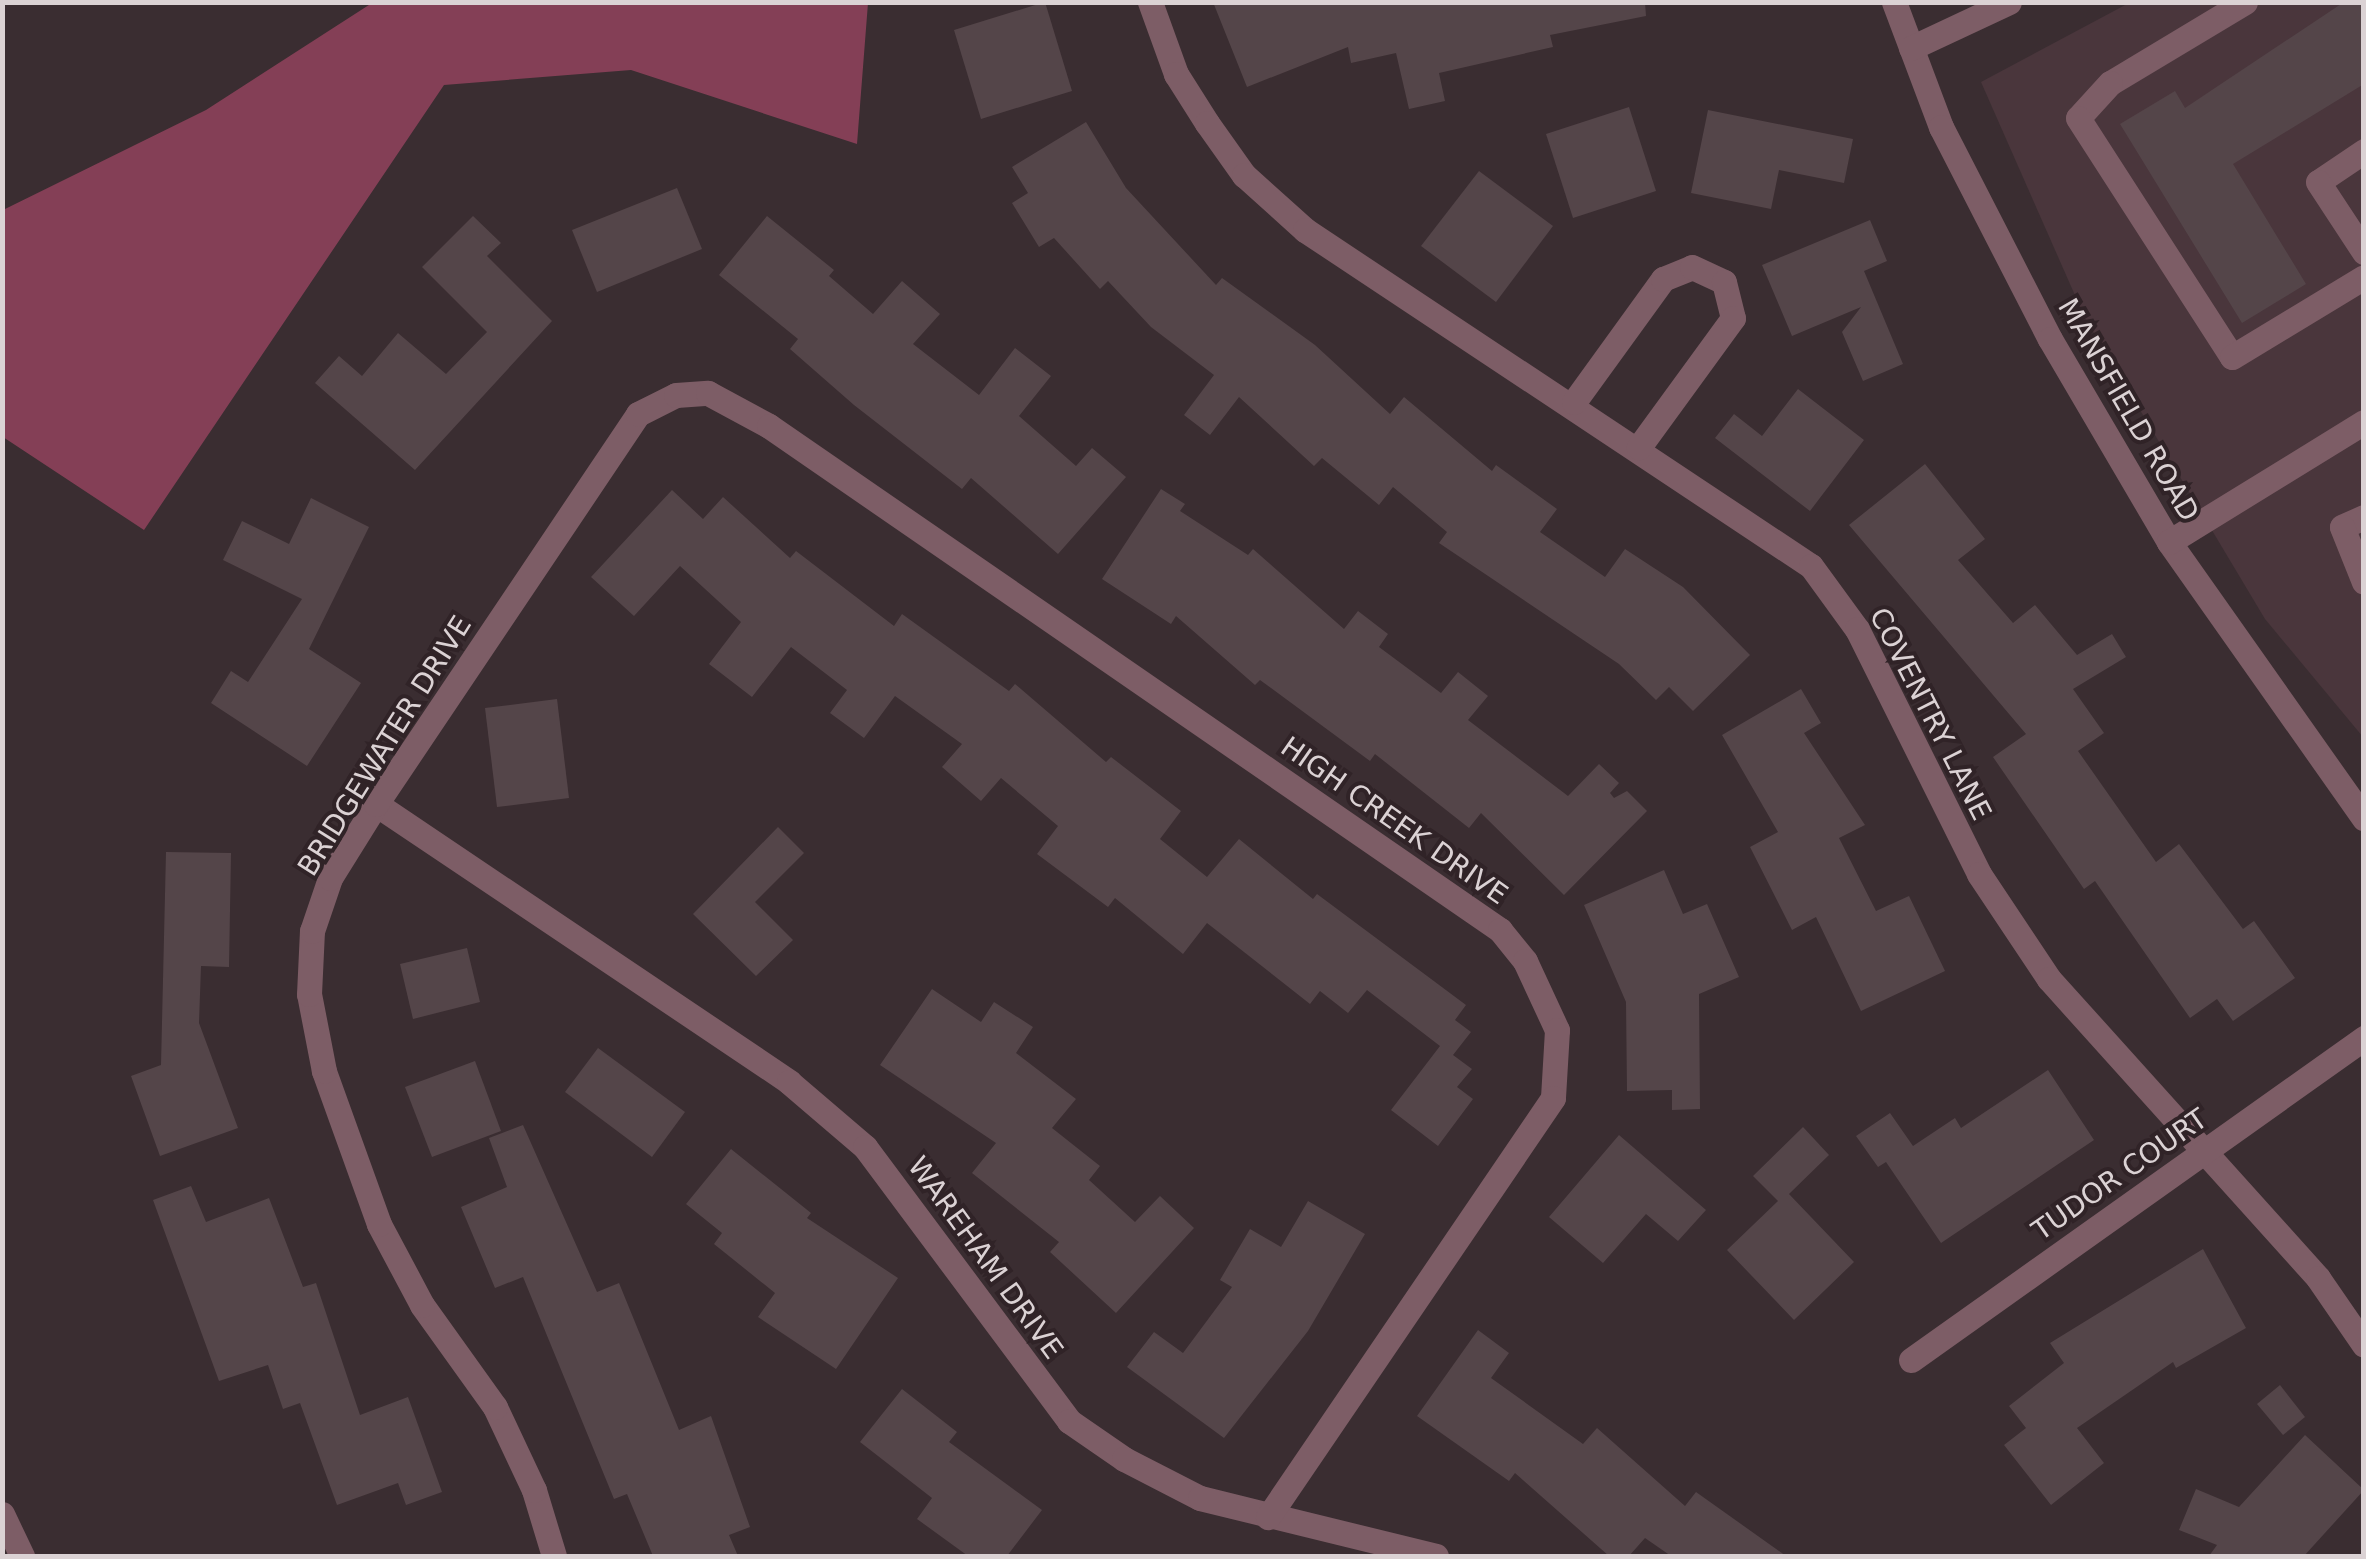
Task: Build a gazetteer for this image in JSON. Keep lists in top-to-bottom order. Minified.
{"streets":{"street":["MANSFIELD ROAD","COVENTRY LANE","BRIDGEWATER DRIVE","HIGH CREEK DRIVE","TUDOR COURT","WAREHAM DRIVE"]},"crossings":[["COVENTRY LANE","TUDOR COURT"],["BRIDGEWATER DRIVE","HIGH CREEK DRIVE"],["BRIDGEWATER DRIVE","WAREHAM DRIVE"],["HIGH CREEK DRIVE","WAREHAM DRIVE"]]}
